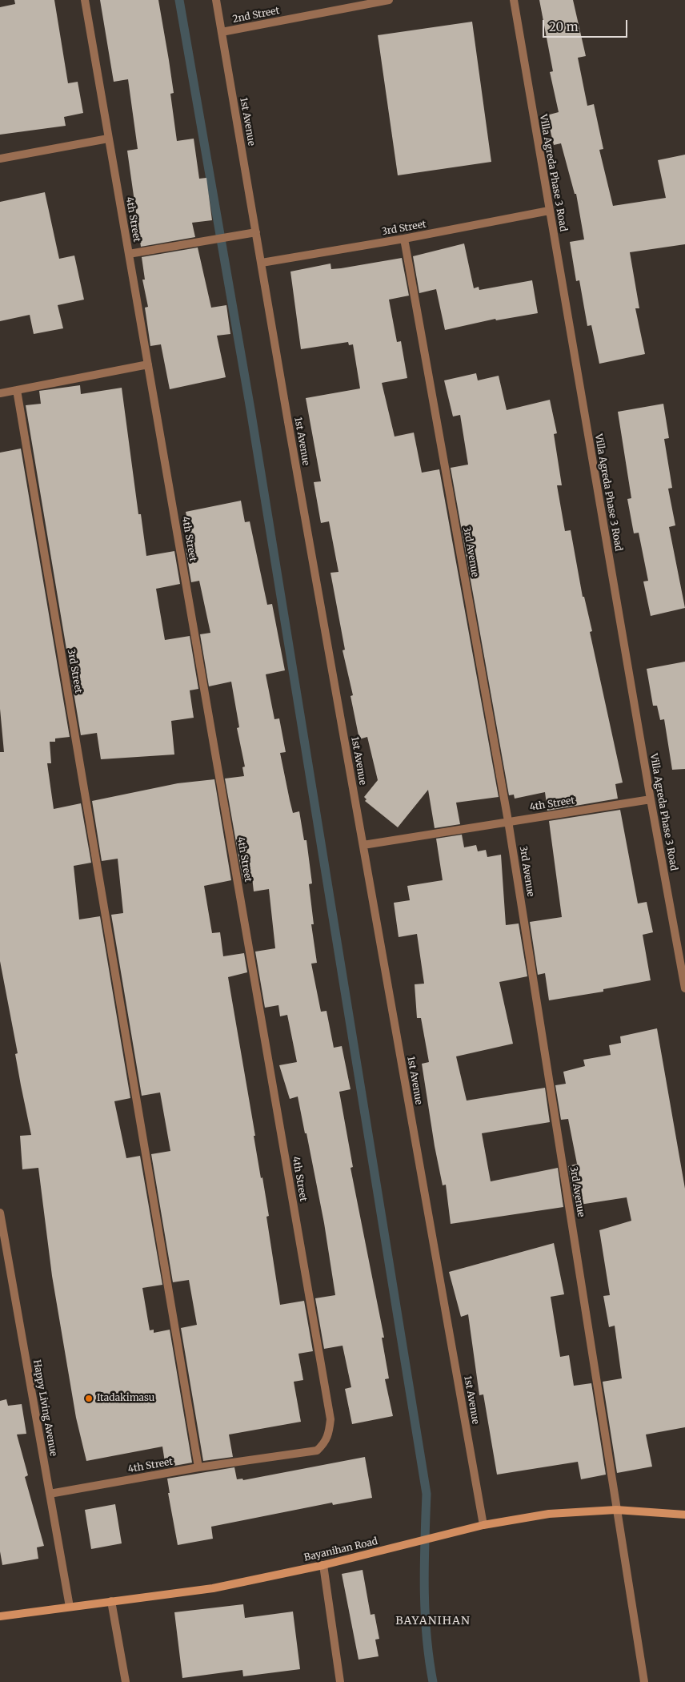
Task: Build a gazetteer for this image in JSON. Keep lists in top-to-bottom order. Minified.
{"streets":{"street":["2nd Street","1st Avenue","Villa Agreda Phase 3 Road","4th Street","3rd Street","3rd Avenue","Happy Living Avenue","Bayanihan Road"]},"crossings":[["2nd Street","1st Avenue"],["1st Avenue","4th Street"],["1st Avenue","3rd Street"],["1st Avenue","Bayanihan Road"],["Villa Agreda Phase 3 Road","4th Street"],["Villa Agreda Phase 3 Road","3rd Street"],["4th Street","3rd Street"],["4th Street","3rd Avenue"],["4th Street","Happy Living Avenue"],["3rd Street","3rd Avenue"],["3rd Avenue","Bayanihan Road"],["Happy Living Avenue","Bayanihan Road"]],"districts":["BAYANIHAN"],"places":["Itadakimasu"],"scale_bar":"20 m"}
